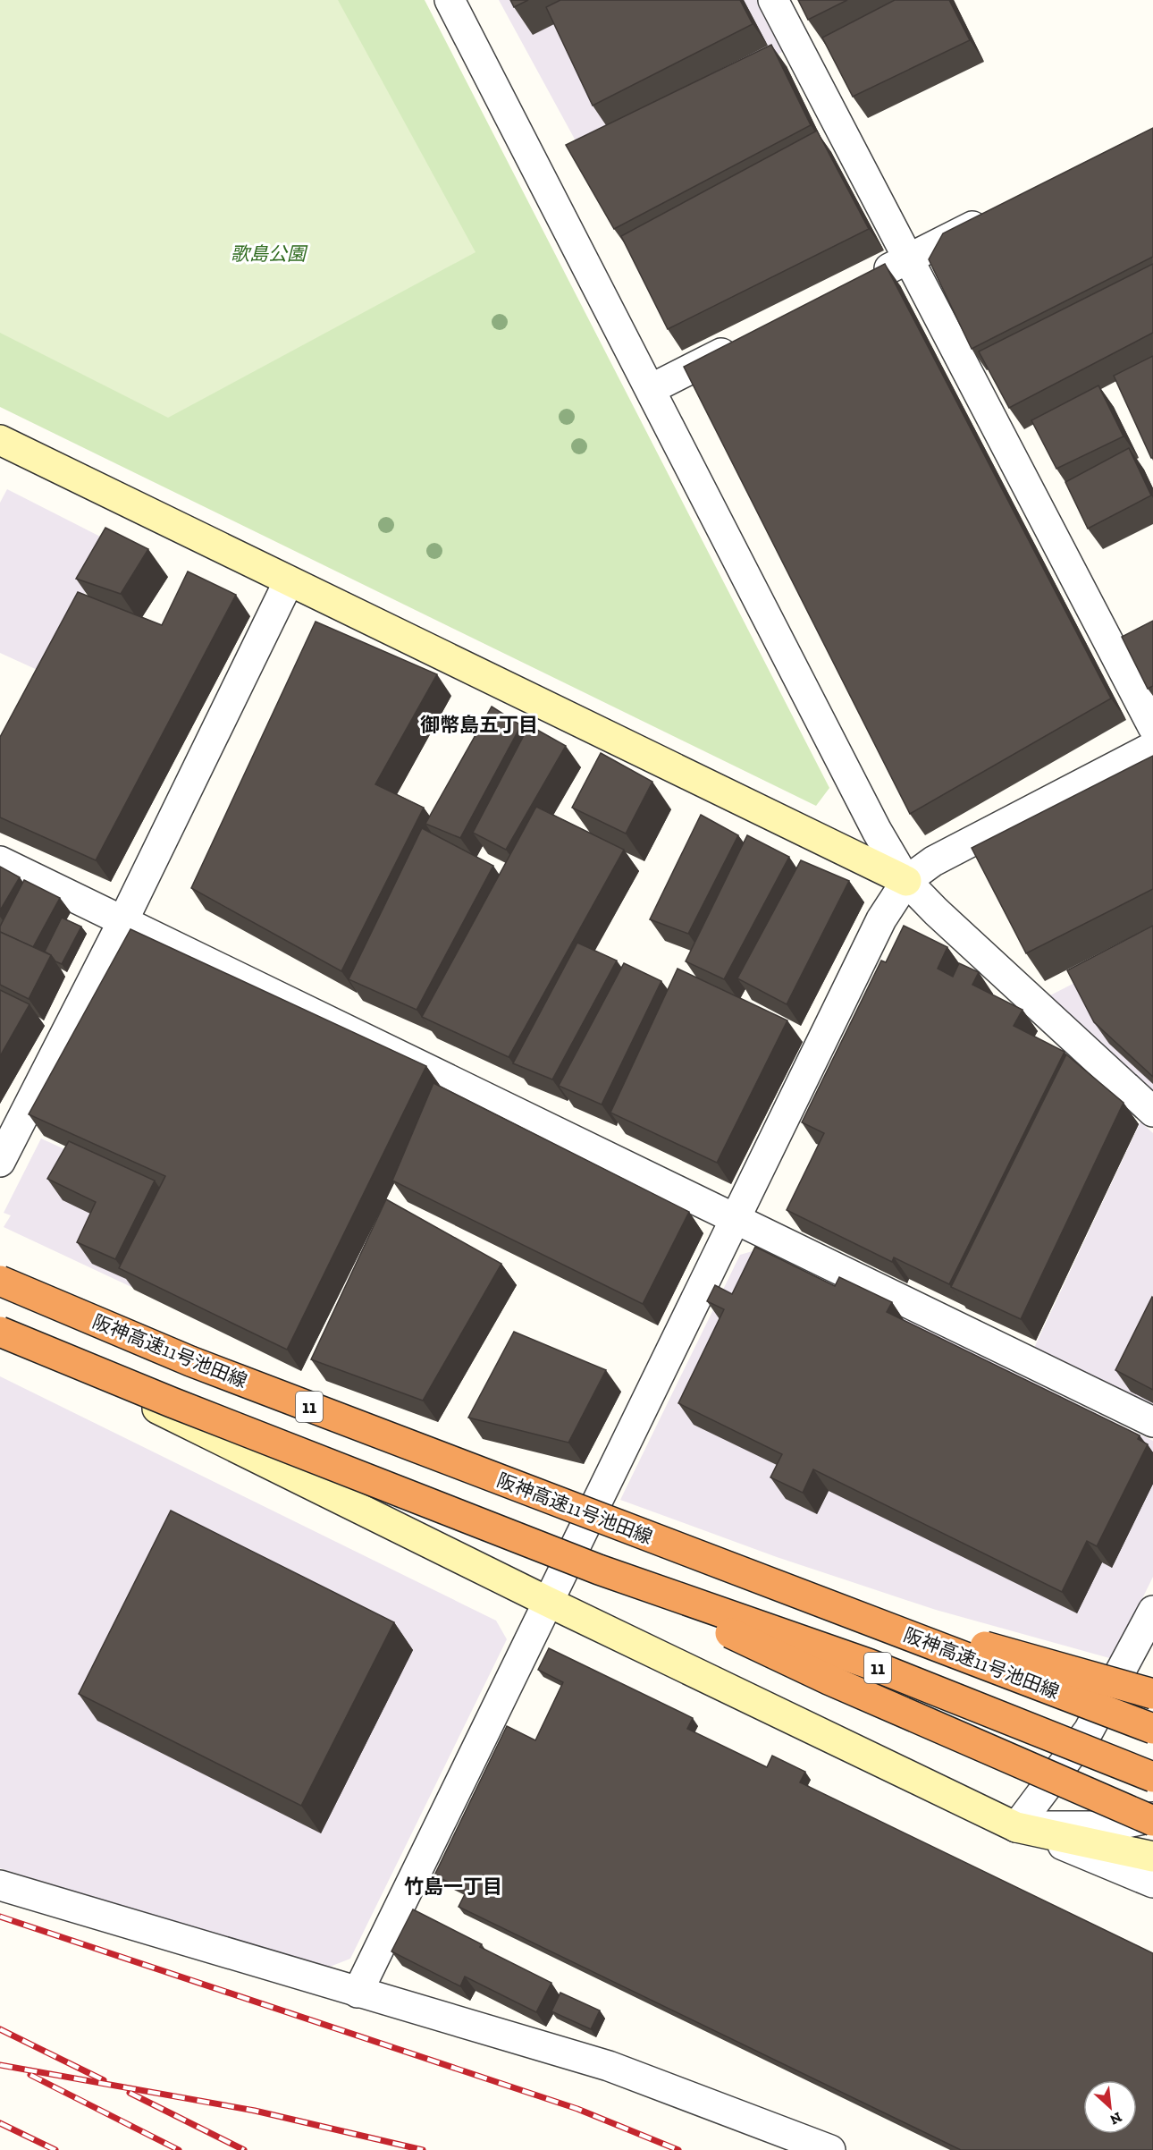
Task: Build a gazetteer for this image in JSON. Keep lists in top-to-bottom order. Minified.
{"streets":{"highway":["阪神高速11号池田線","11"]},"crossings":[["阪神高速11号池田線","11"]],"districts":["御幣島五丁目","竹島一丁目"],"parks":["歌島公園"],"north":"bottom right"}
